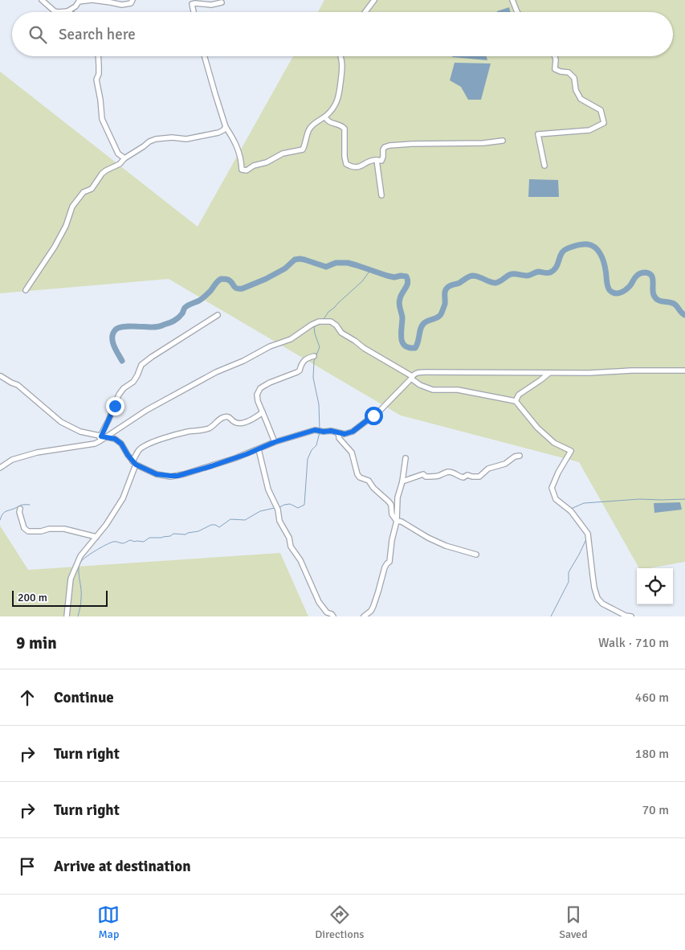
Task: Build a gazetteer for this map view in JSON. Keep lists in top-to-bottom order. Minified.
{"scale_bar":"200 m","page":{"search":"Search here","scale":"200 m","heading":["9 min","Walk · 710 m"],"list":[["Continue","460 m"],["Turn right","180 m"],["Turn right","70 m"],"Arrive at destination"],"nav":["Map","Directions","Saved"]}}
